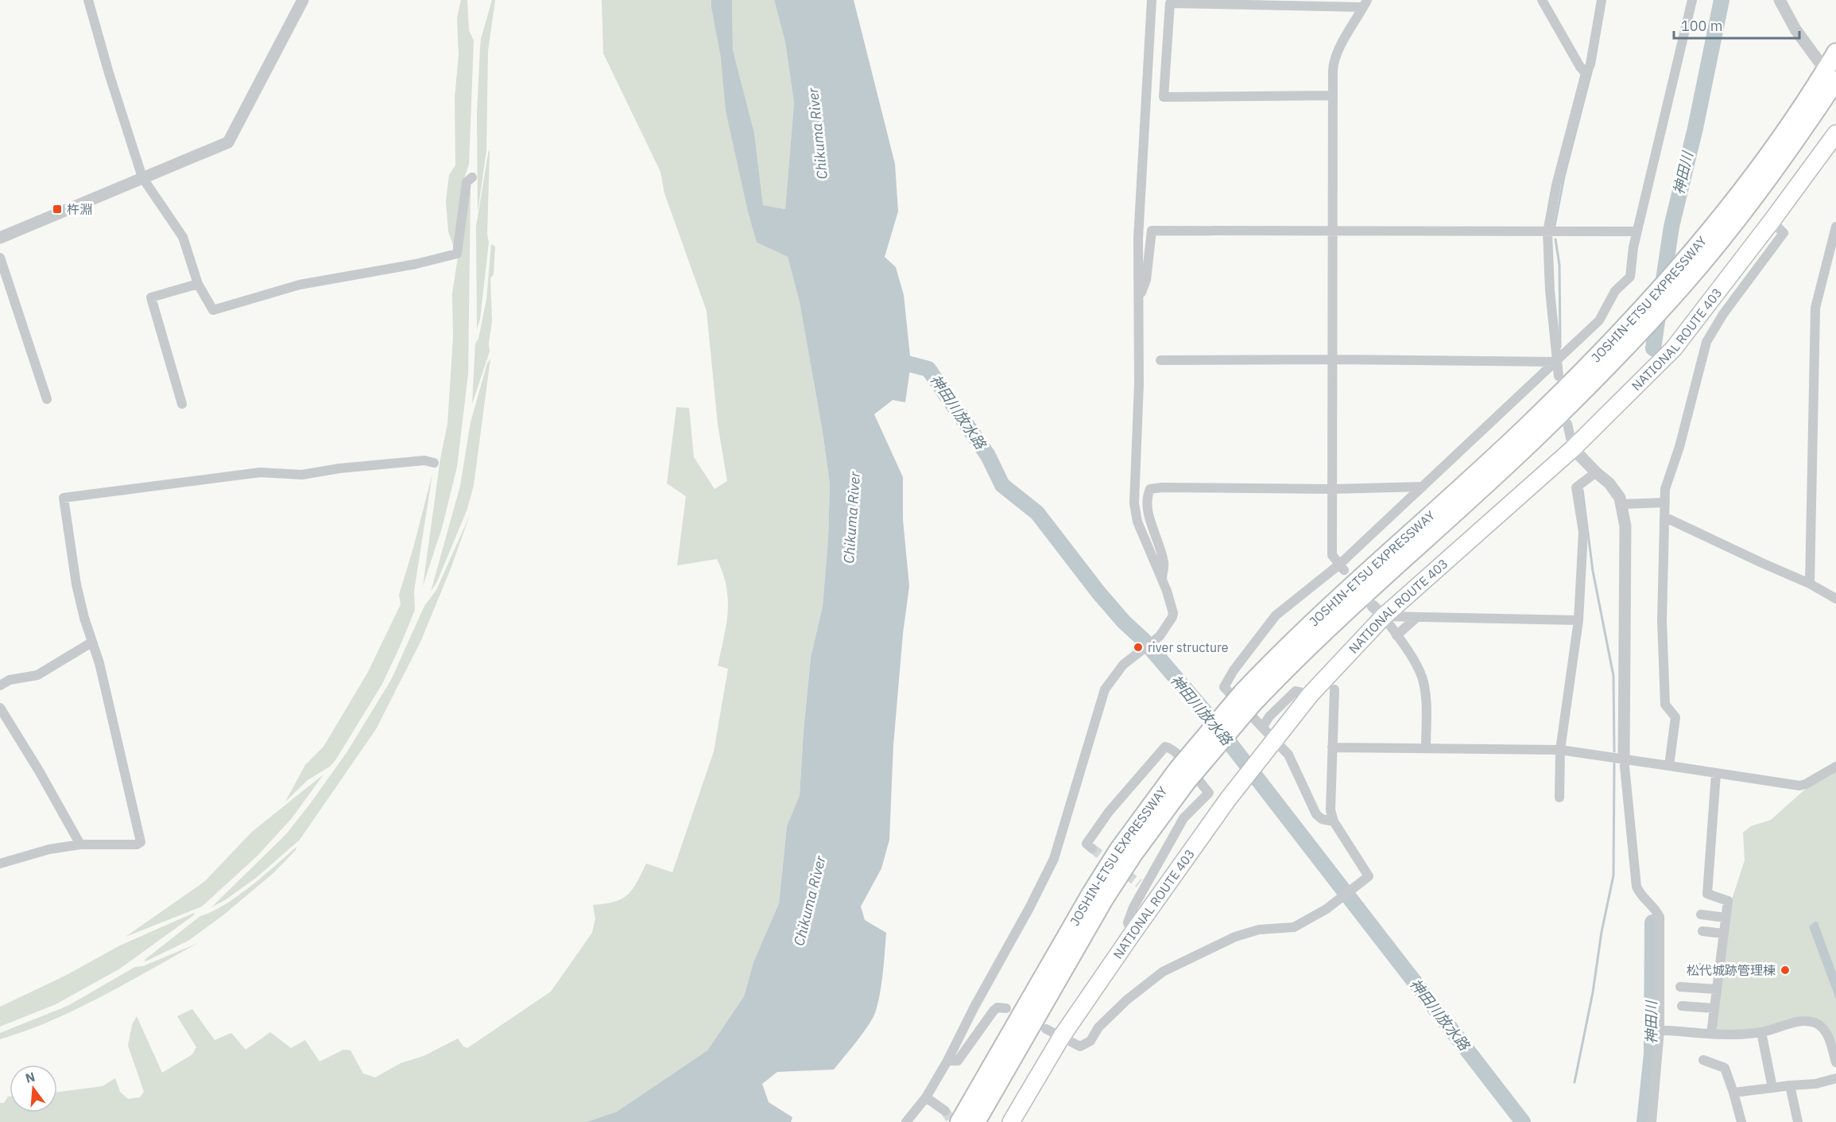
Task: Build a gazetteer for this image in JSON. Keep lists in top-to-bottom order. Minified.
{"streets":{"highway":["JOSHIN-ETSU EXPRESSWAY","NATIONAL ROUTE 403"]},"water":["Chikuma River","神田川","神田川放水路"],"places":{"transit":["杵淵"],"other":["river structure","松代城跡管理棟"]},"scale_bar":"100 m","north":"top"}
